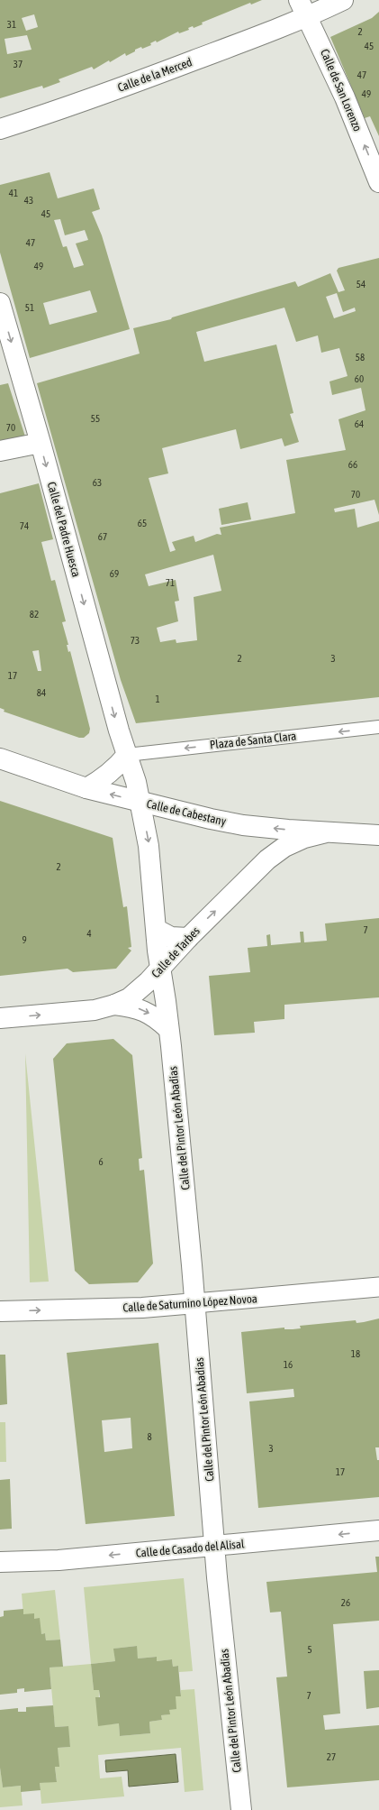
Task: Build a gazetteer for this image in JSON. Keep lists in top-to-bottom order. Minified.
{"streets":{"street":["Calle de la Merced","Calle de San Lorenzo","Calle del Padre Huesca","Calle de Cabestany","Calle de Tarbes","Calle del Pintor León Abadías","Calle de Saturnino López Novoa","Calle de Casado del Alisal"],"lane":["Plaza de Santa Clara"]},"crossings":[["Calle de la Merced","Calle de San Lorenzo"],["Calle del Padre Huesca","Plaza de Santa Clara"],["Calle del Padre Huesca","Calle de Cabestany"],["Calle del Padre Huesca","Calle del Pintor León Abadías"],["Calle de Cabestany","Calle de Tarbes"],["Calle de Cabestany","Calle del Pintor León Abadías"],["Calle de Tarbes","Calle del Pintor León Abadías"],["Calle del Pintor León Abadías","Calle de Saturnino López Novoa"],["Calle del Pintor León Abadías","Calle de Casado del Alisal"]],"one_way":["Calle de San Lorenzo","Calle del Padre Huesca","Plaza de Santa Clara","Calle de Cabestany","Calle de Tarbes","Calle de Saturnino López Novoa","Calle de Casado del Alisal"],"house_numbers":["31","2","45","37","47","49","41","43","45","47","49","54","51","58","60","55","64","70","66","63","70","65","74","67","69","71","82","73","2","3","17","84","1","2","7","4","9","6","18","16","8","3","17","26","5","7","27"]}
